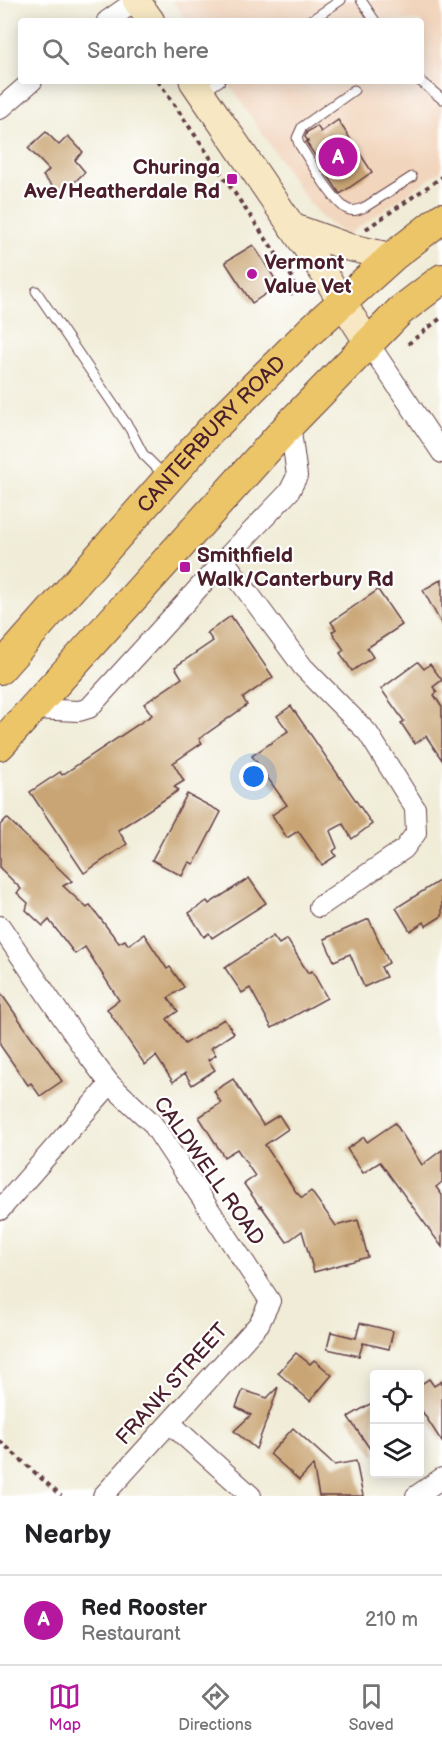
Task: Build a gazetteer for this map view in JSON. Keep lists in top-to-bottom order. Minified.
{"streets":{"main road":["CANTERBURY ROAD"],"street":["CALDWELL ROAD","FRANK STREET"]},"crossings":[["CALDWELL ROAD","FRANK STREET"]],"places":{"transit":["Churinga Ave/Heatherdale Rd","Smithfield Walk/Canterbury Rd"],"other":["Vermont Value Vet"]},"page":{"search":"Search here","pins":"A","heading":"Nearby","list":[{"mark":"A","name":"Red Rooster","note":"Restaurant","value":"210 m"}],"nav":["Map","Directions","Saved"]}}
